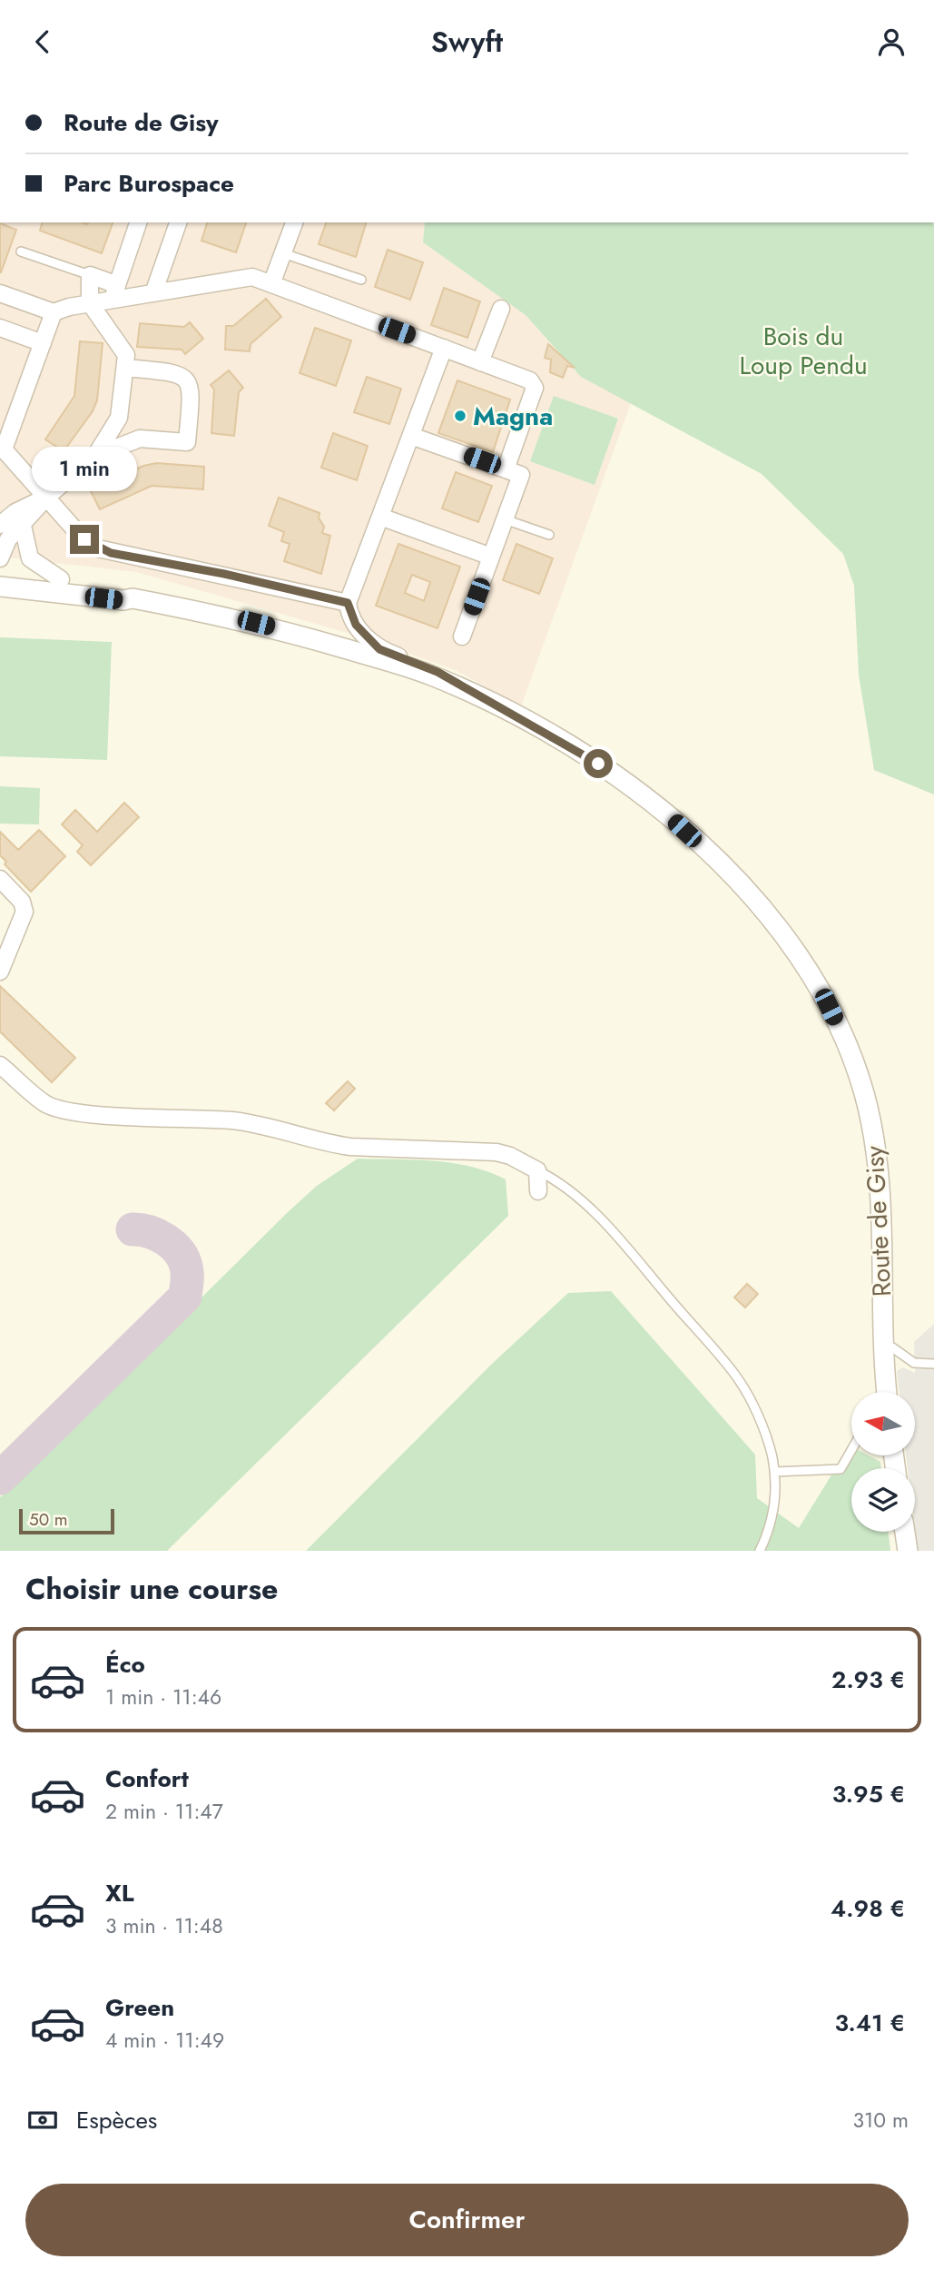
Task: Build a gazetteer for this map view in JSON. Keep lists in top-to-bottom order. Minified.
{"streets":{"street":["Route de Gisy"]},"parks":["Bois du Loup Pendu"],"places":["Magna"],"scale_bar":"50 m","north":"left","page":{"header":"Swyft","banner":["Route de Gisy","Parc Burospace"],"bubble":"1 min","scale":"50 m","heading":"Choisir une course","list":[{"name":"Éco","note":"1 min · 11:46","value":"2.93 €"},{"name":"Confort","note":"2 min · 11:47","value":"3.95 €"},{"name":"XL","note":"3 min · 11:48","value":"4.98 €"},{"name":"Green","note":"4 min · 11:49","value":"3.41 €"}],"pay":["Espèces","310 m"],"buttons":"Confirmer"}}
